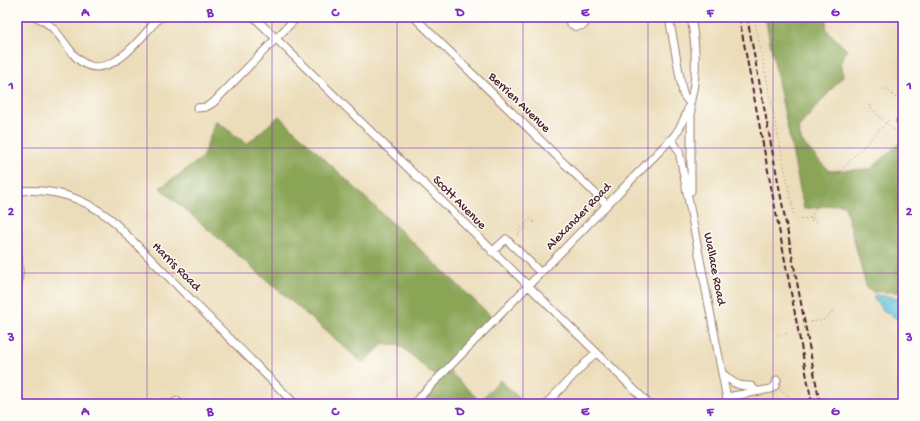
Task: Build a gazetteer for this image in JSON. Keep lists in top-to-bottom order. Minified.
{"streets":{"street":["Berrien Avenue","Scott Avenue","Alexander Road","Harris Road","Wallace Road"]},"crossings":[["Berrien Avenue","Alexander Road"],["Scott Avenue","Alexander Road"],["Alexander Road","Wallace Road"]],"grid":{"columns":["A","B","C","D","E","F","G"],"rows":["1","2","3"]}}
